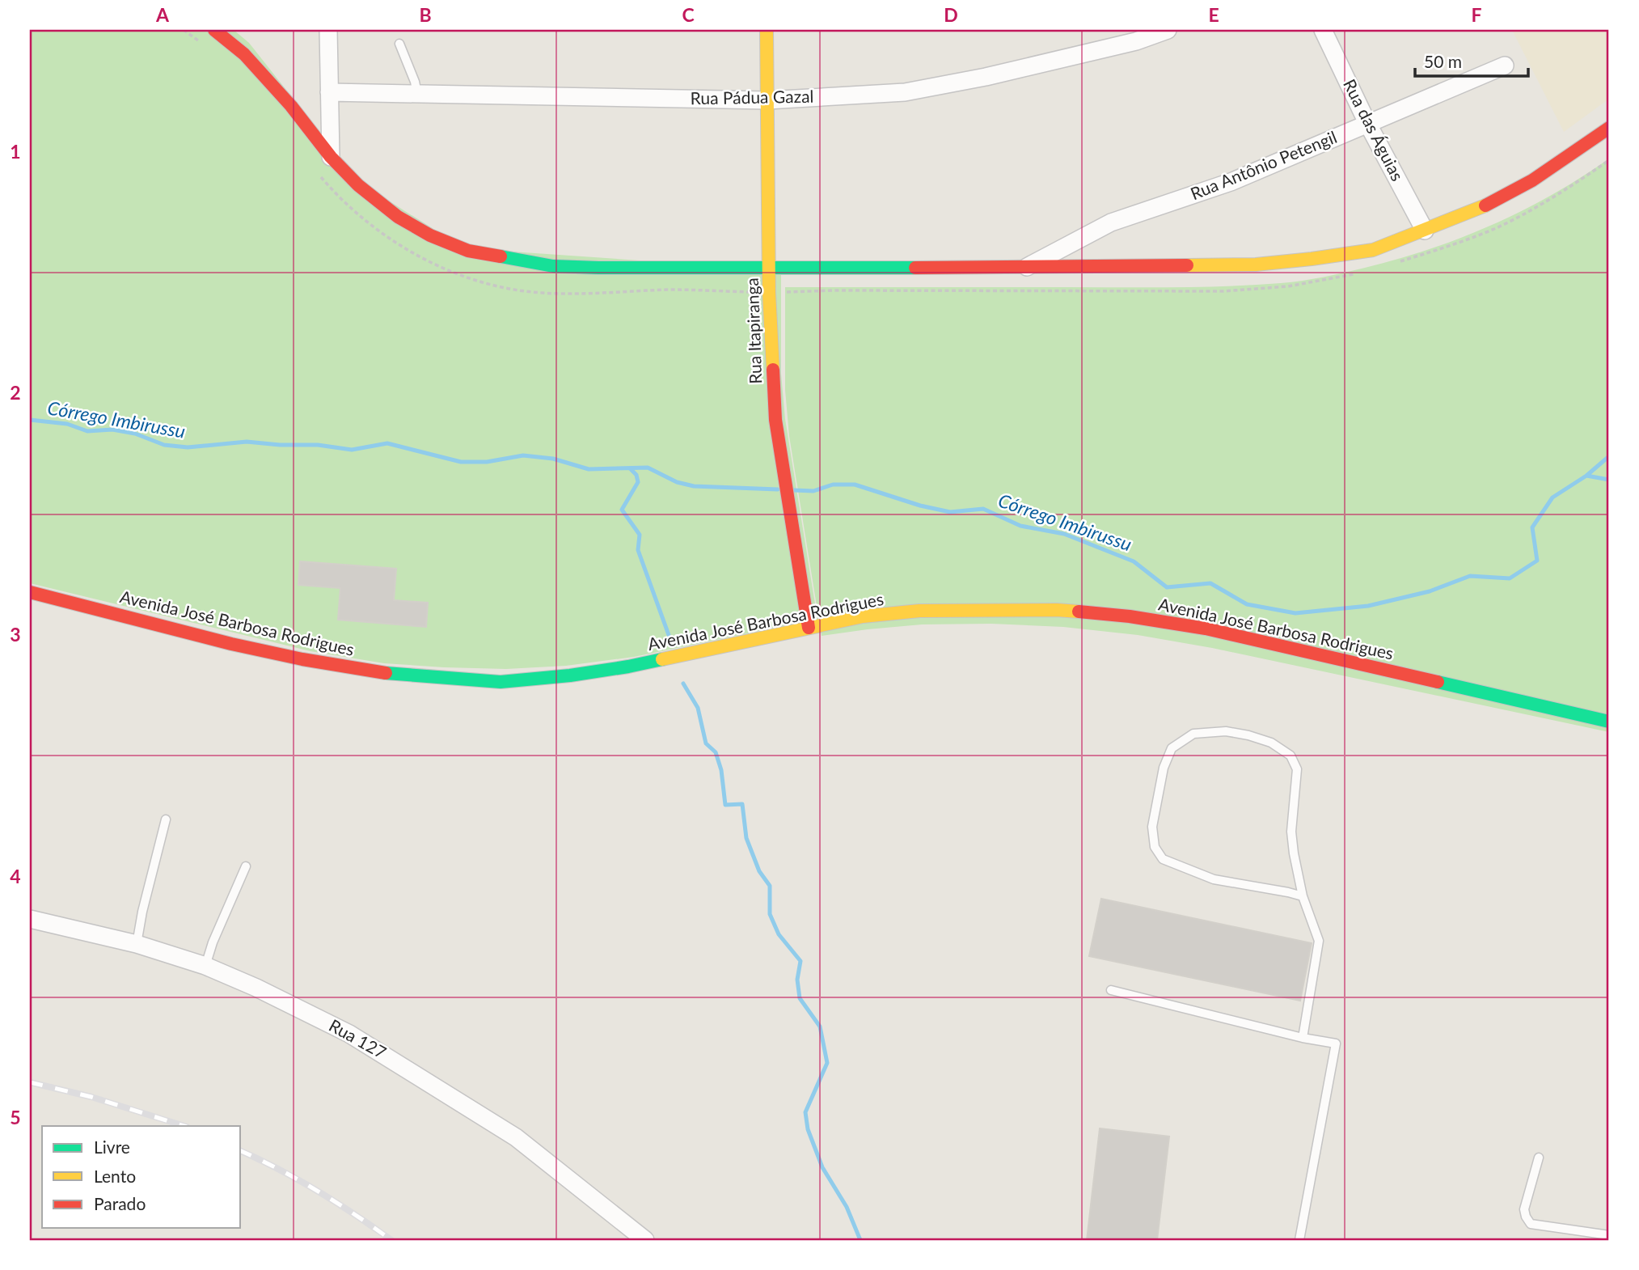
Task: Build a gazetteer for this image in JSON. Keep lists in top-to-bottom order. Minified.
{"streets":{"main road":["Rua Itapiranga","Avenida José Barbosa Rodrigues"],"street":["Rua Pádua Gazal","Rua das Águias","Rua Antônio Petengil","Rua 127"]},"crossings":[["Rua Pádua Gazal","Rua Itapiranga"],["Rua das Águias","Rua Antônio Petengil"],["Rua Itapiranga","Avenida José Barbosa Rodrigues"]],"water":["Córrego Imbirussu"],"legend":["Livre","Lento","Parado"],"scale_bar":"50 m","grid":{"columns":["A","B","C","D","E","F"],"rows":["1","2","3","4","5"]}}
